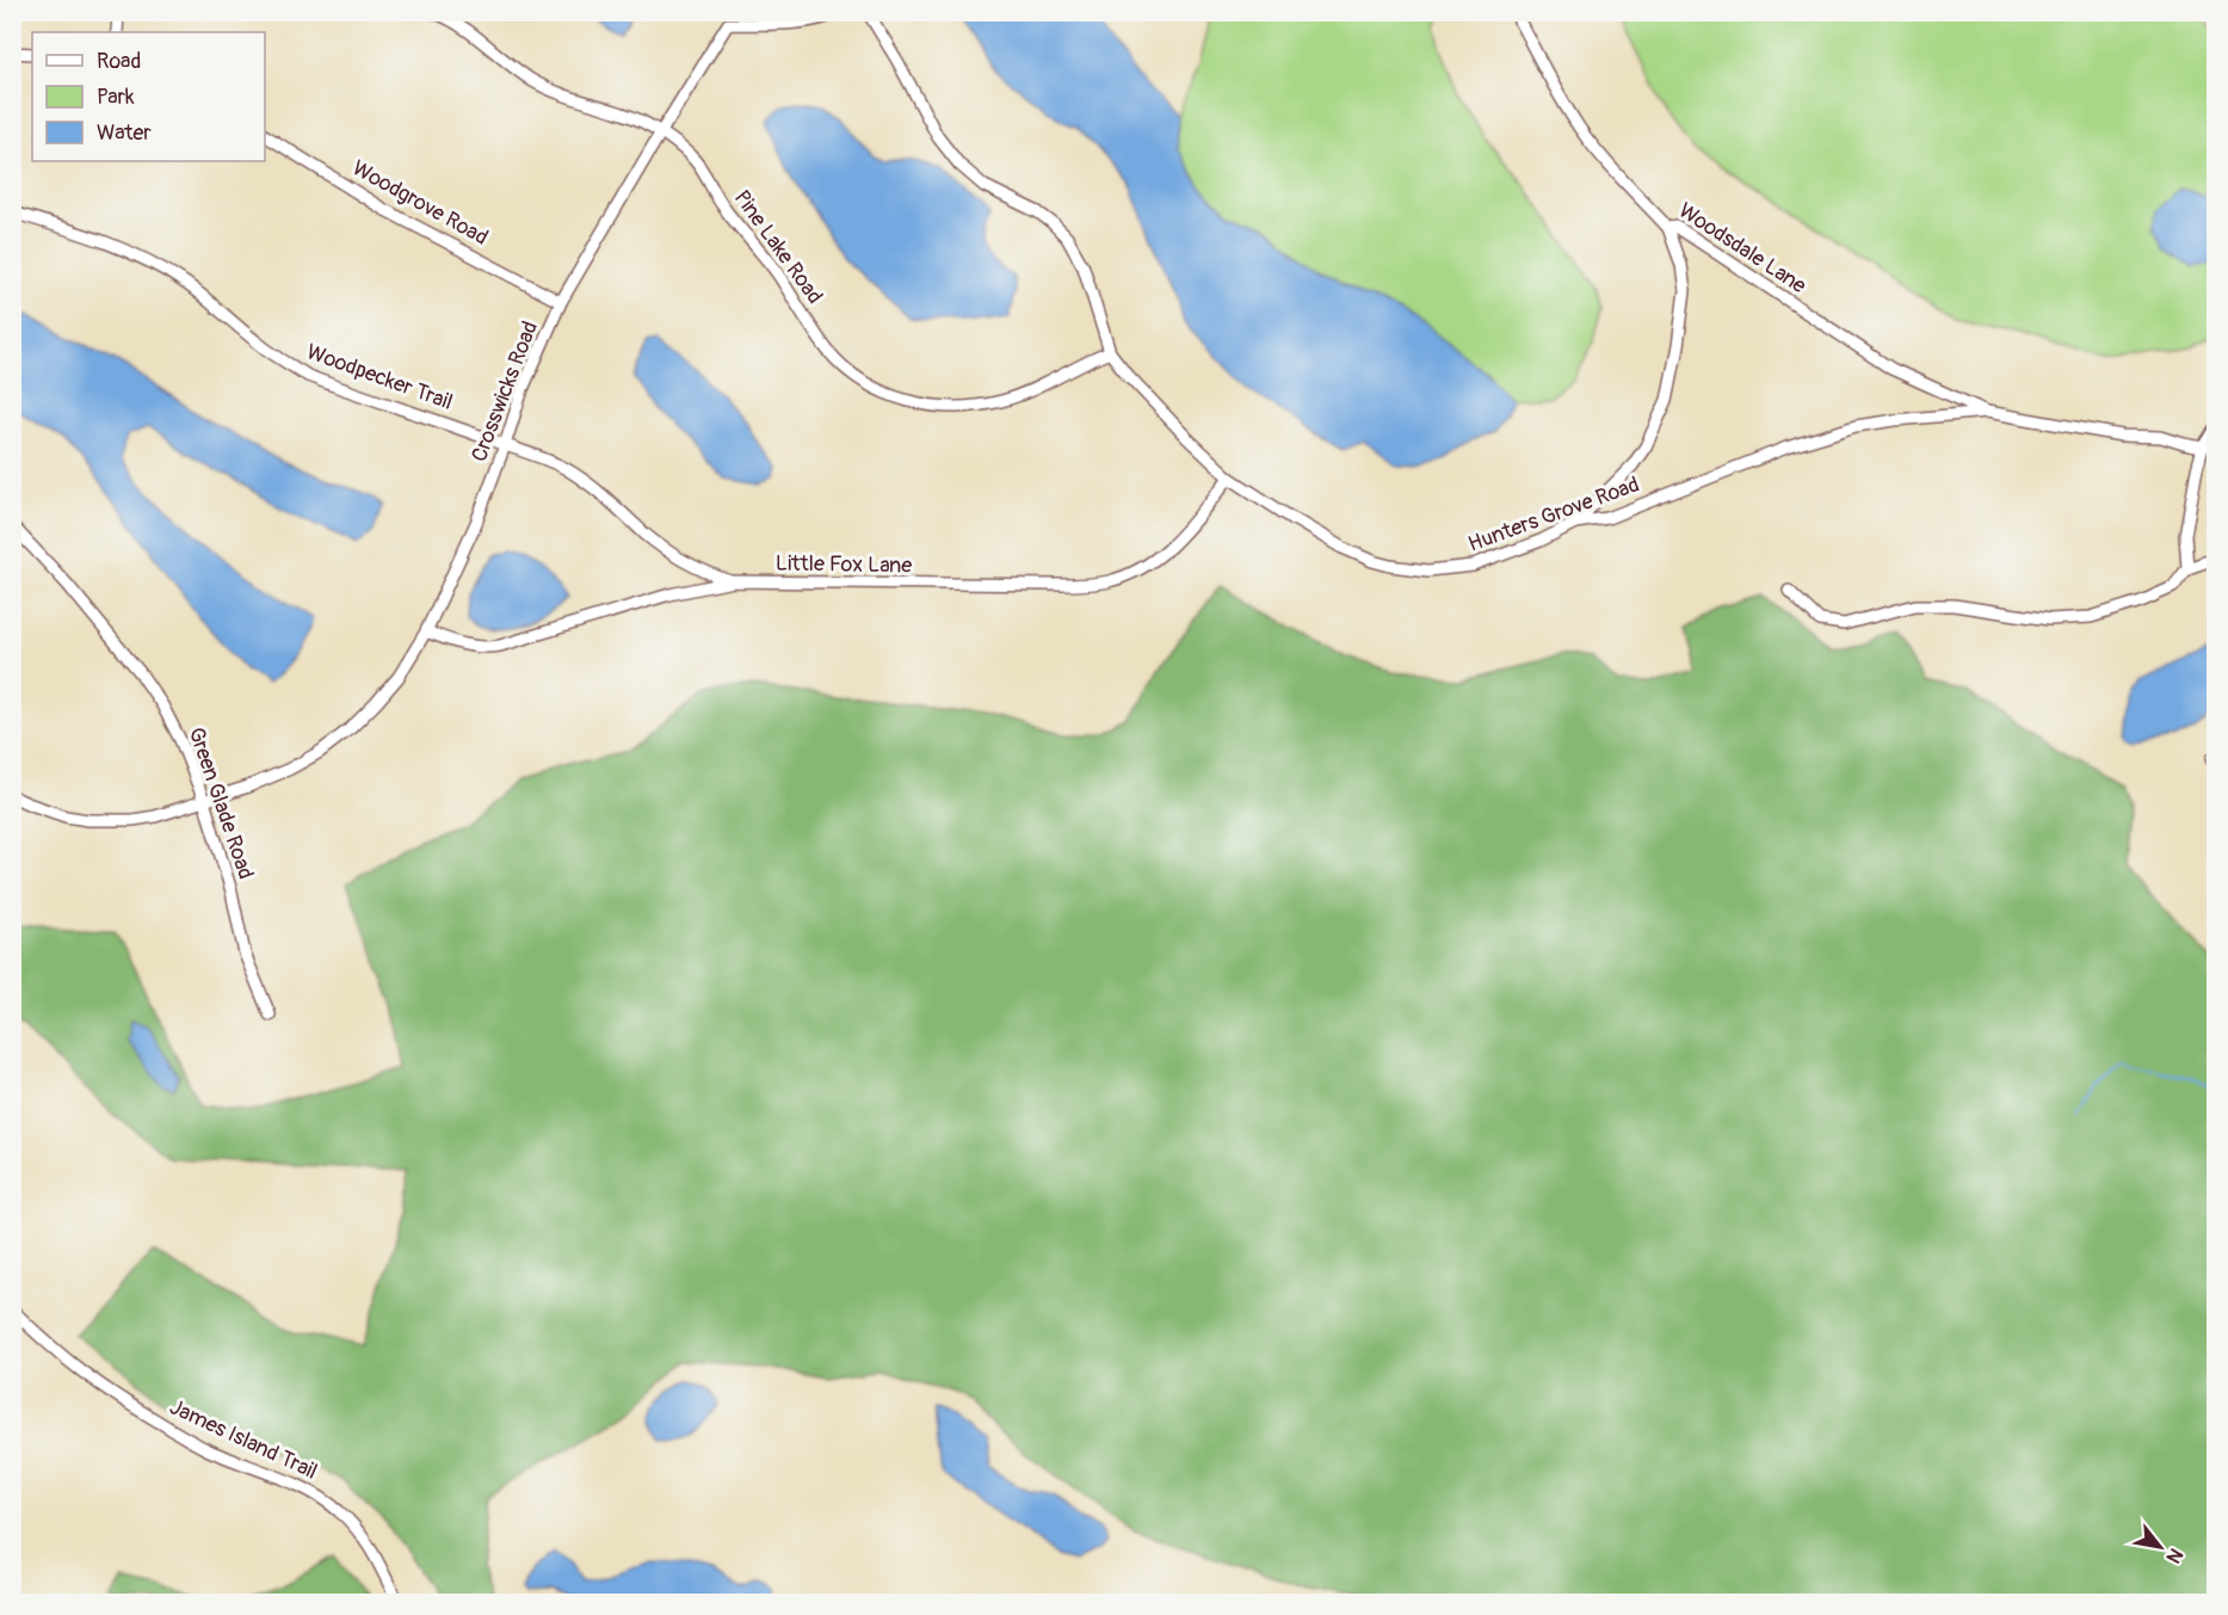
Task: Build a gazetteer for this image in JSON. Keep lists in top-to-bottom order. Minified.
{"streets":{"street":["Woodgrove Road","Pine Lake Road","Woodsdale Lane","Woodpecker Trail","Crosswicks Road","Hunters Grove Road","Little Fox Lane","Green Glade Road","James Island Trail"]},"crossings":[["Woodgrove Road","Crosswicks Road"],["Pine Lake Road","Crosswicks Road"],["Pine Lake Road","Hunters Grove Road"],["Woodsdale Lane","Hunters Grove Road"],["Woodpecker Trail","Crosswicks Road"],["Woodpecker Trail","Little Fox Lane"],["Crosswicks Road","Little Fox Lane"],["Crosswicks Road","Green Glade Road"],["Hunters Grove Road","Little Fox Lane"]],"legend":["Road","Park","Water"],"north":"bottom right"}
